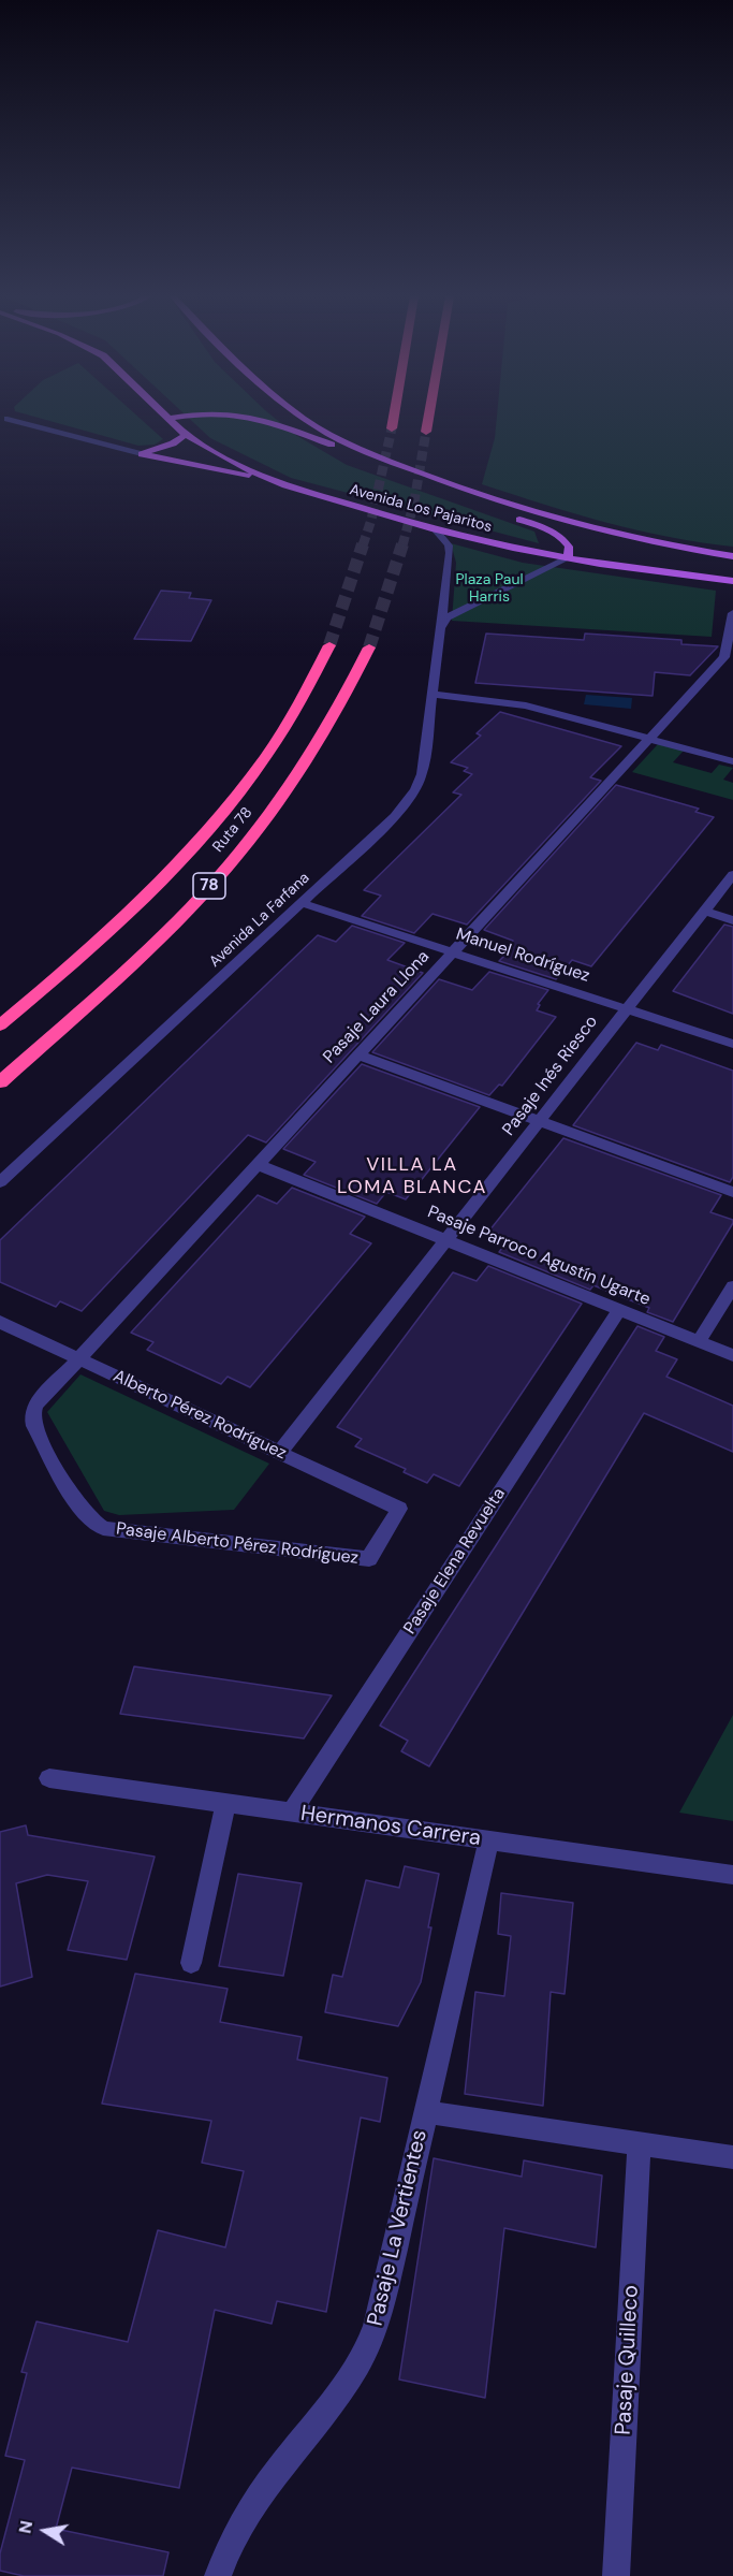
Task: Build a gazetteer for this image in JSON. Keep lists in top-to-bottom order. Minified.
{"streets":{"highway":["Ruta 78","78"],"main road":["Avenida Los Pajaritos"],"street":["Avenida La Farfana","Manuel Rodríguez","Pasaje Laura Llona","Pasaje Inés Riesco","Pasaje Parroco Agustín Ugarte","Alberto Pérez Rodríguez","Pasaje Alberto Pérez Rodríguez","Pasaje Elena Revuelta","Hermanos Carrera","Pasaje La Vertientes","Pasaje Quilleco"]},"crossings":[["Avenida Los Pajaritos","Avenida La Farfana"],["Avenida La Farfana","Manuel Rodríguez"],["Manuel Rodríguez","Pasaje Laura Llona"],["Manuel Rodríguez","Pasaje Inés Riesco"],["Pasaje Laura Llona","Pasaje Parroco Agustín Ugarte"],["Pasaje Laura Llona","Alberto Pérez Rodríguez"],["Pasaje Laura Llona","Pasaje Alberto Pérez Rodríguez"],["Pasaje Inés Riesco","Pasaje Parroco Agustín Ugarte"],["Pasaje Inés Riesco","Alberto Pérez Rodríguez"],["Pasaje Parroco Agustín Ugarte","Pasaje Elena Revuelta"],["Alberto Pérez Rodríguez","Pasaje Alberto Pérez Rodríguez"],["Pasaje Elena Revuelta","Hermanos Carrera"],["Hermanos Carrera","Pasaje La Vertientes"]],"districts":["VILLA LA LOMA BLANCA"],"parks":["Plaza Paul Harris"],"north":"left"}
